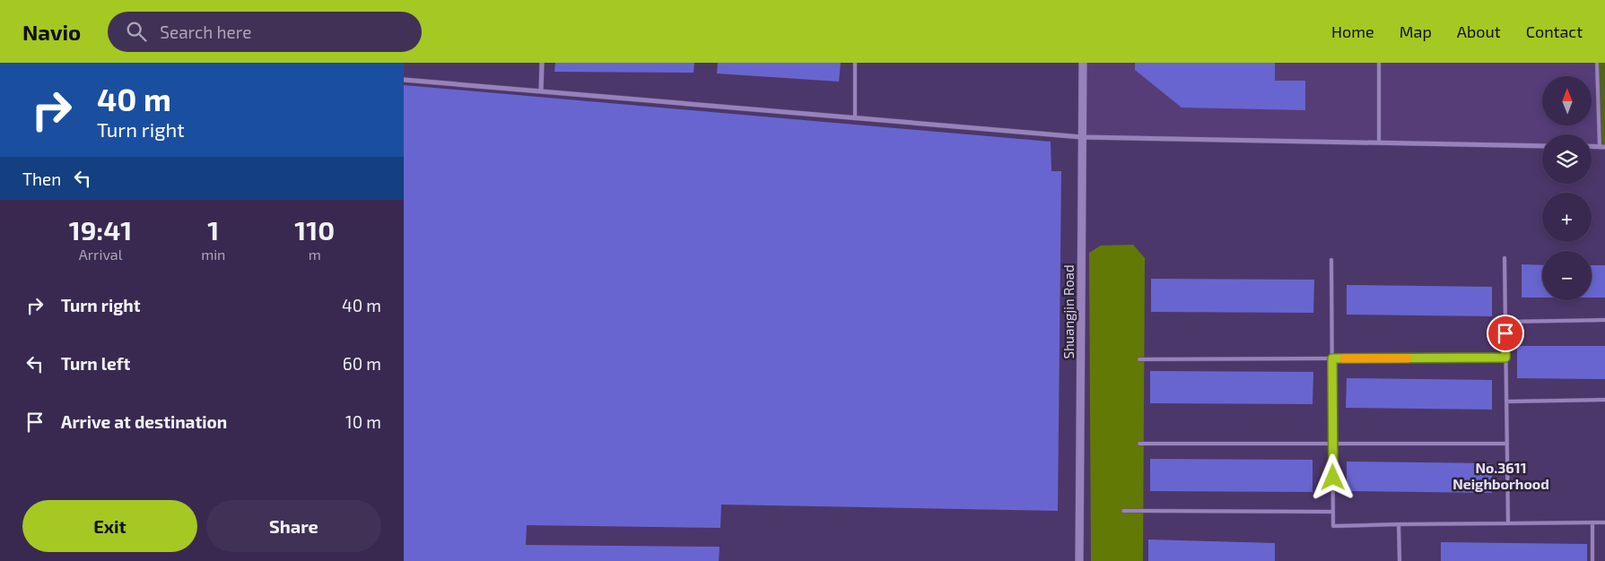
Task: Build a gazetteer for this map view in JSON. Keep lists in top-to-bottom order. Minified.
{"streets":{"street":["Shuangjin Road"]},"districts":["No.3611 Neighborhood"],"north":"top","page":{"header":"Navio","search":"Search here","nav":["Home","Map","About","Contact"],"turn":["40 m","Turn right"],"map_buttons":["+","−"],"then":"Then","eta":["19:41","Arrival","1","min","110","m"],"list":[{"name":"Turn right","value":"40 m"},{"name":"Turn left","value":"60 m"},{"name":"Arrive at destination","value":"10 m"}],"buttons":["Exit","Share"]}}
